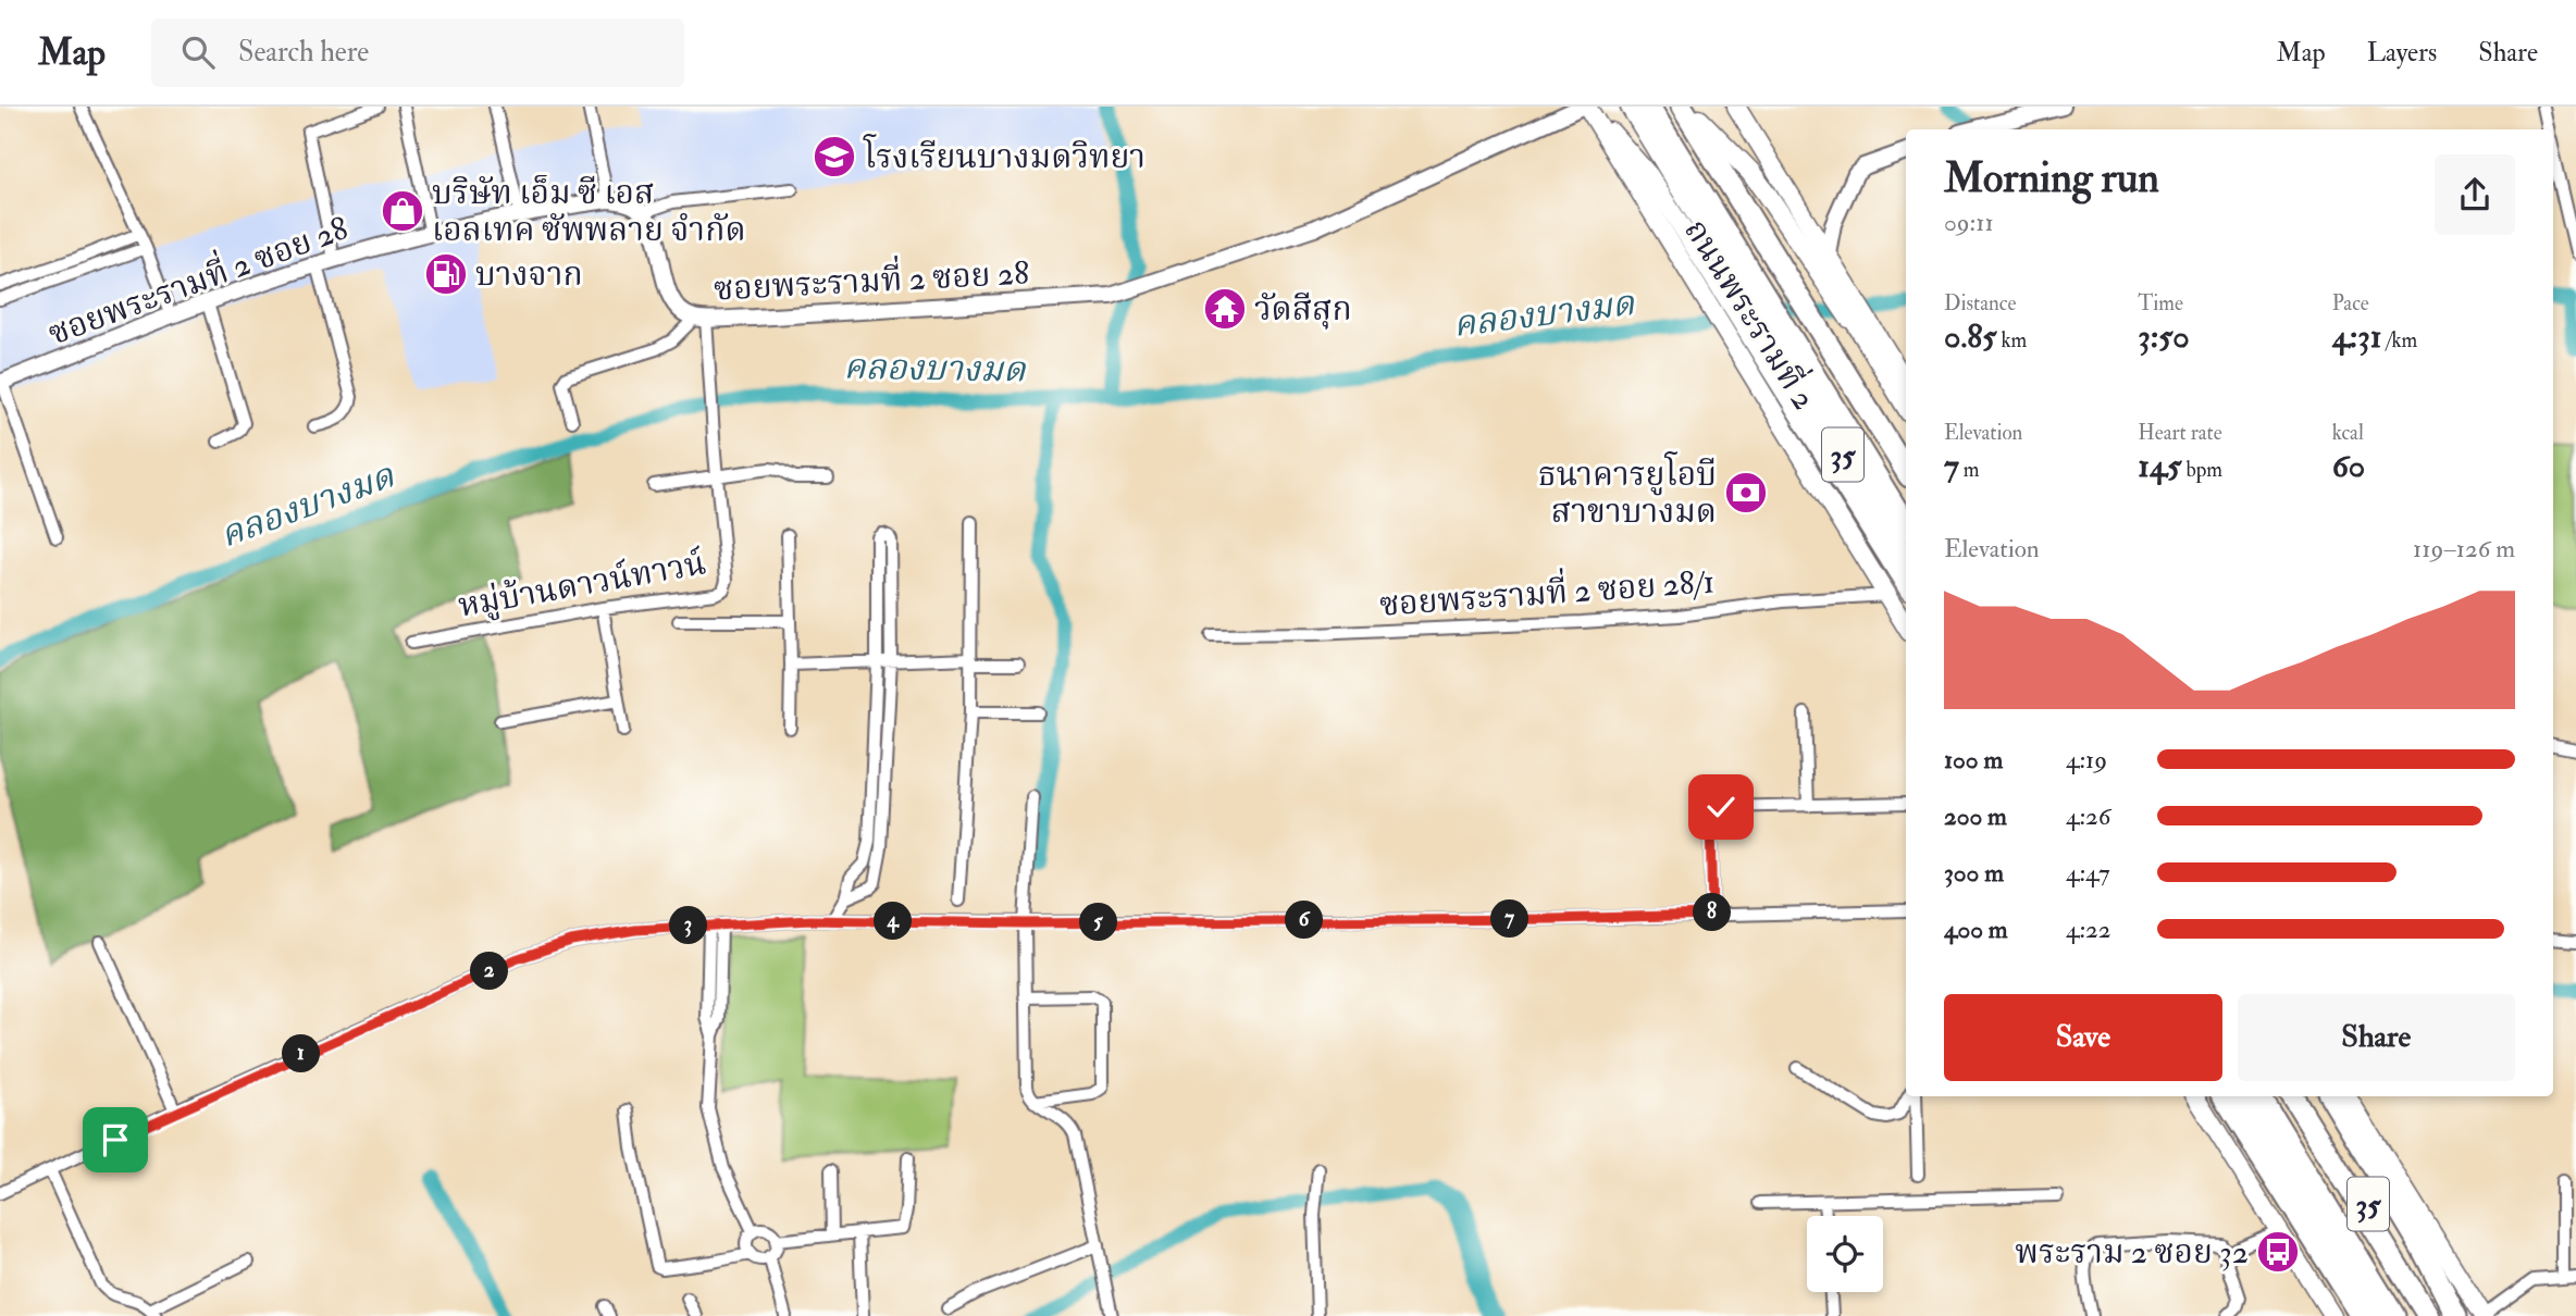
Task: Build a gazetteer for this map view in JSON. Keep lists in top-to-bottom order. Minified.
{"streets":{"highway":["ถนนพระรามที่ 2","35"],"street":["ซอยพระรามที่ 2 ซอย 28","หมู่บ้านดาวน์ทาวน์","ซอยพระรามที่ 2 ซอย 28/1"]},"crossings":[["ซอยพระรามที่ 2 ซอย 28","ถนนพระรามที่ 2"],["ซอยพระรามที่ 2 ซอย 28","หมู่บ้านดาวน์ทาวน์"],["ถนนพระรามที่ 2","ซอยพระรามที่ 2 ซอย 28/1"]],"water":["คลองบางมด"],"places":{"school or university":["โรงเรียนบางมดวิทยา"],"shop":["บริษัท เอ็ม ซี เอส เอลเทค ซัพพลาย จำกัด"],"fuel station":["บางจาก"],"temple":["วัดสีสุก"],"bank":["ธนาคารยูโอบี สาขาบางมด"],"bus stop":["พระราม 2 ซอย 32"]},"page":{"header":"Map","search":"Search here","nav":["Map","Layers","Share"],"heading":["Morning run","09:11"],"stats":[["Distance","0.85 km"],["Time","3:50"],["Pace","4:31 /km"],["Elevation","7 m"],["Heart rate","145 bpm"],["kcal","60"]],"chart":["Elevation","119–126 m"],"list":[{"name":"100 m","note":"4:19"},{"name":"200 m","note":"4:26"},{"name":"300 m","note":"4:47"},{"name":"400 m","note":"4:22"}],"pins":["8","7","6","4","5","3","2","1"],"buttons":["Save","Share"]}}
